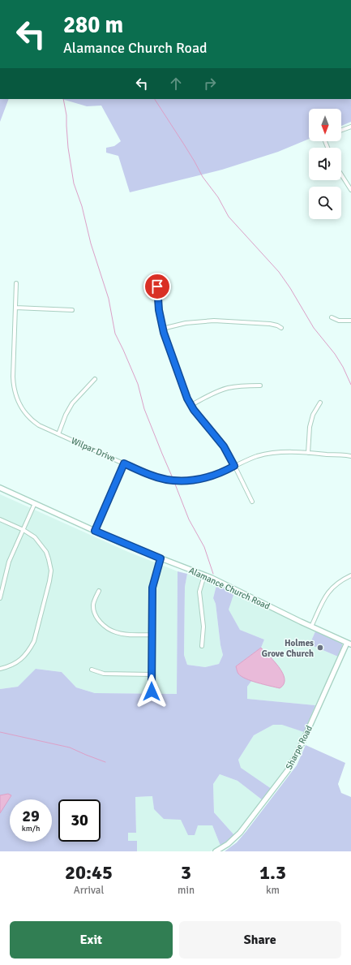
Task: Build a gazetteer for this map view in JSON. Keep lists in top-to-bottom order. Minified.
{"streets":{"main road":["Alamance Church Road","Sharpe Road"],"street":["Wilpar Drive"]},"crossings":[["Alamance Church Road","Sharpe Road"]],"places":["Holmes Grove Church"],"north":"bottom","page":{"turn":["280 m","Alamance Church Road"],"speed":"29 km/h","limit":"30","eta":["20:45","Arrival","3","min","1.3","km"],"buttons":["Exit","Share"]}}
